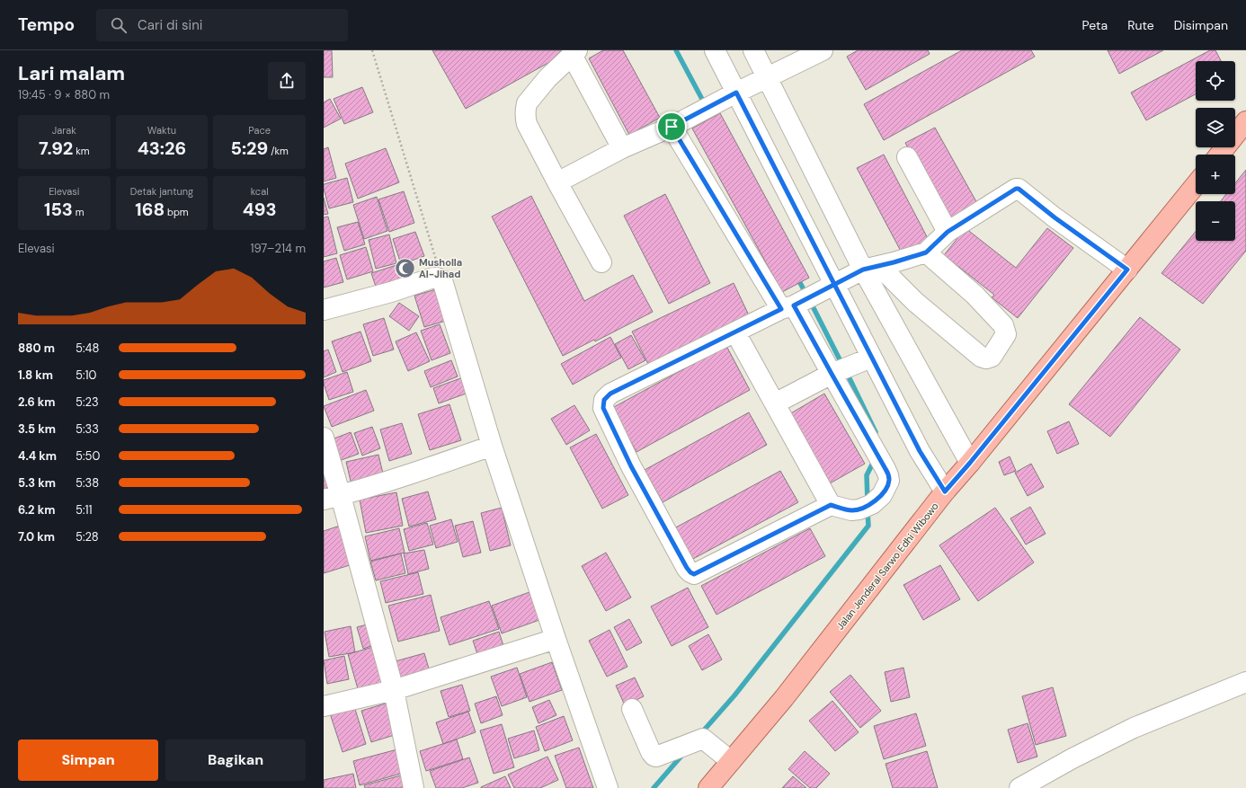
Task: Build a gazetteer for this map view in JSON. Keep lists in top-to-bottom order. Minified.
{"streets":{"main road":["Jalan Jenderal Sarwo Edhi Wibowo"]},"places":{"mosque":["Musholla Al-Jihad"]},"page":{"header":"Tempo","search":"Cari di sini","nav":["Peta","Rute","Disimpan"],"heading":["Lari malam","19:45 · 9 × 880 m"],"map_buttons":["+","−"],"stats":[["Jarak","7.92 km"],["Waktu","43:26"],["Pace","5:29 /km"],["Elevasi","153 m"],["Detak jantung","168 bpm"],["kcal","493"]],"chart":["Elevasi","197–214 m"],"list":[{"name":"880 m","note":"5:48"},{"name":"1.8 km","note":"5:10"},{"name":"2.6 km","note":"5:23"},{"name":"3.5 km","note":"5:33"},{"name":"4.4 km","note":"5:50"},{"name":"5.3 km","note":"5:38"},{"name":"6.2 km","note":"5:11"},{"name":"7.0 km","note":"5:28"}],"buttons":["Simpan","Bagikan"]}}
